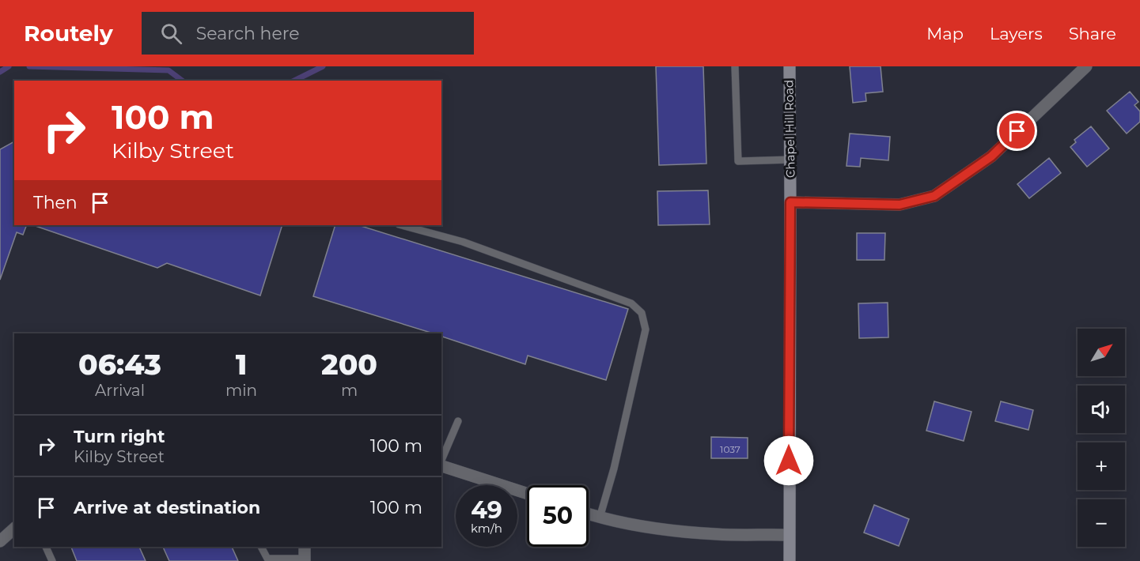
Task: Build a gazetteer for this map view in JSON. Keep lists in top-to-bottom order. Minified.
{"streets":{"main road":["Chapel Hill Road"]},"house_numbers":["1037"],"north":"top right","page":{"header":"Routely","search":"Search here","nav":["Map","Layers","Share"],"turn":["100 m","Kilby Street"],"then":"Then","map_buttons":["+","−"],"eta":["06:43","Arrival","1","min","200","m"],"list":[{"name":"Turn right","note":"Kilby Street","value":"100 m"},{"name":"Arrive at destination","value":"100 m"}],"speed":"49 km/h","limit":"50"}}
